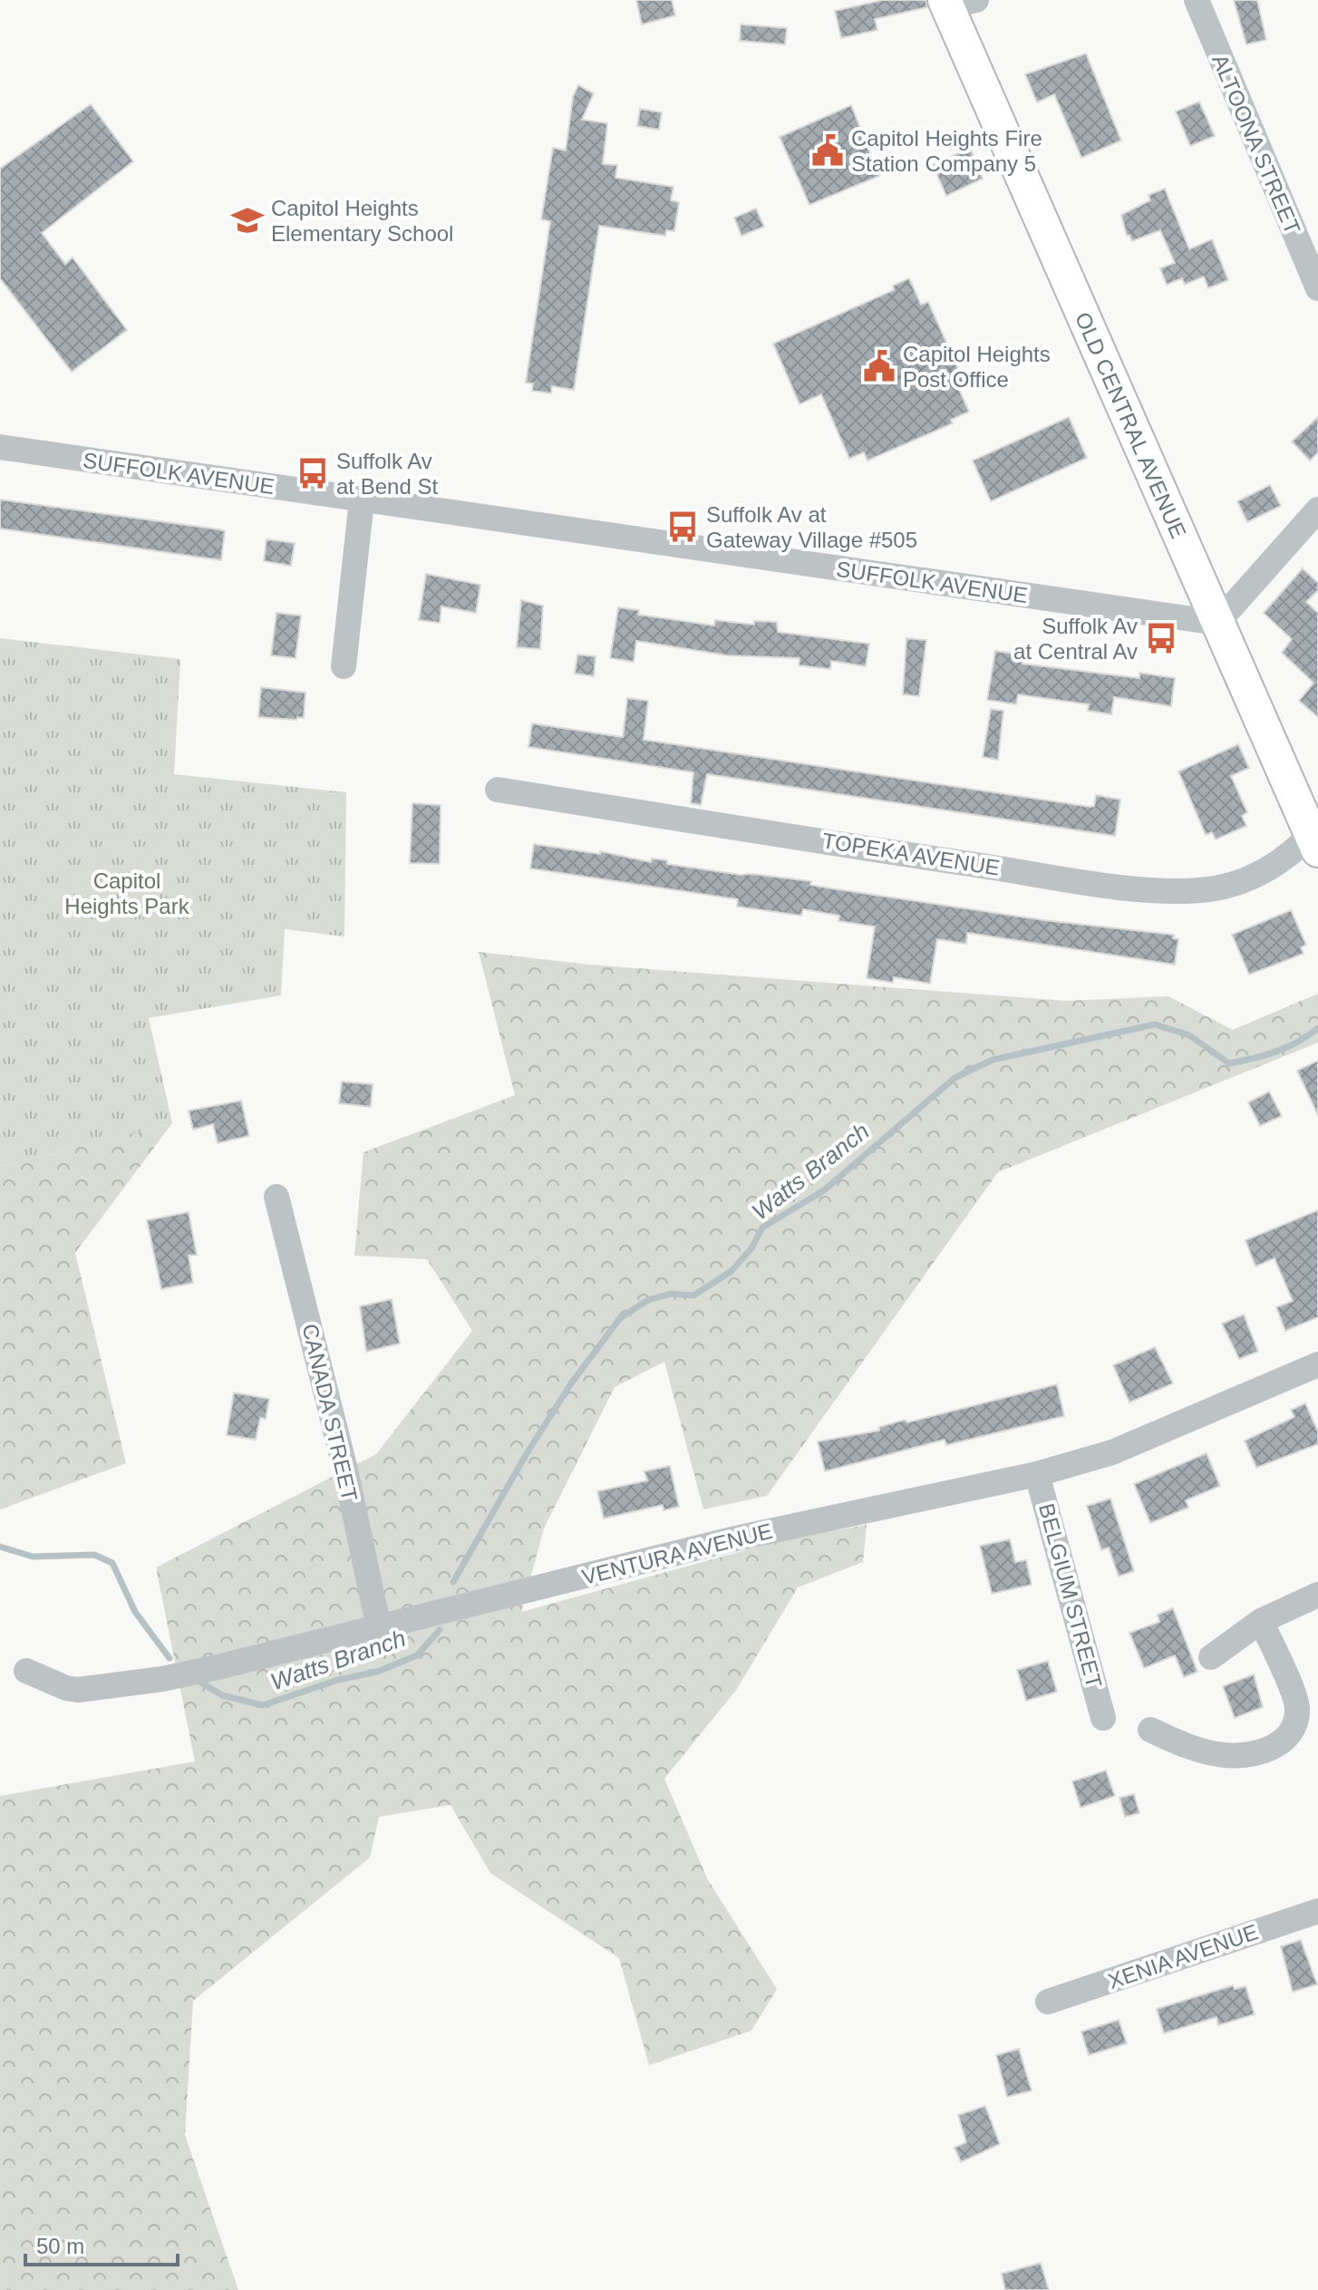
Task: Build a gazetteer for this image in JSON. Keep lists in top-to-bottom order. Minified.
{"streets":{"main road":["OLD CENTRAL AVENUE"],"street":["ALTOONA STREET","SUFFOLK AVENUE","TOPEKA AVENUE","CANADA STREET","VENTURA AVENUE","BELGIUM STREET","XENIA AVENUE"]},"crossings":[["OLD CENTRAL AVENUE","SUFFOLK AVENUE"],["OLD CENTRAL AVENUE","TOPEKA AVENUE"],["CANADA STREET","VENTURA AVENUE"],["VENTURA AVENUE","BELGIUM STREET"]],"water":["Watts Branch"],"parks":["Capitol Heights Park"],"places":{"public building":["Capitol Heights Fire Station Company 5","Capitol Heights Post Office"],"school or university":["Capitol Heights Elementary School"],"bus stop":["Suffolk Av at Bend St","Suffolk Av at Gateway Village #505","Suffolk Av at Central Av"]},"scale_bar":"50 m"}
